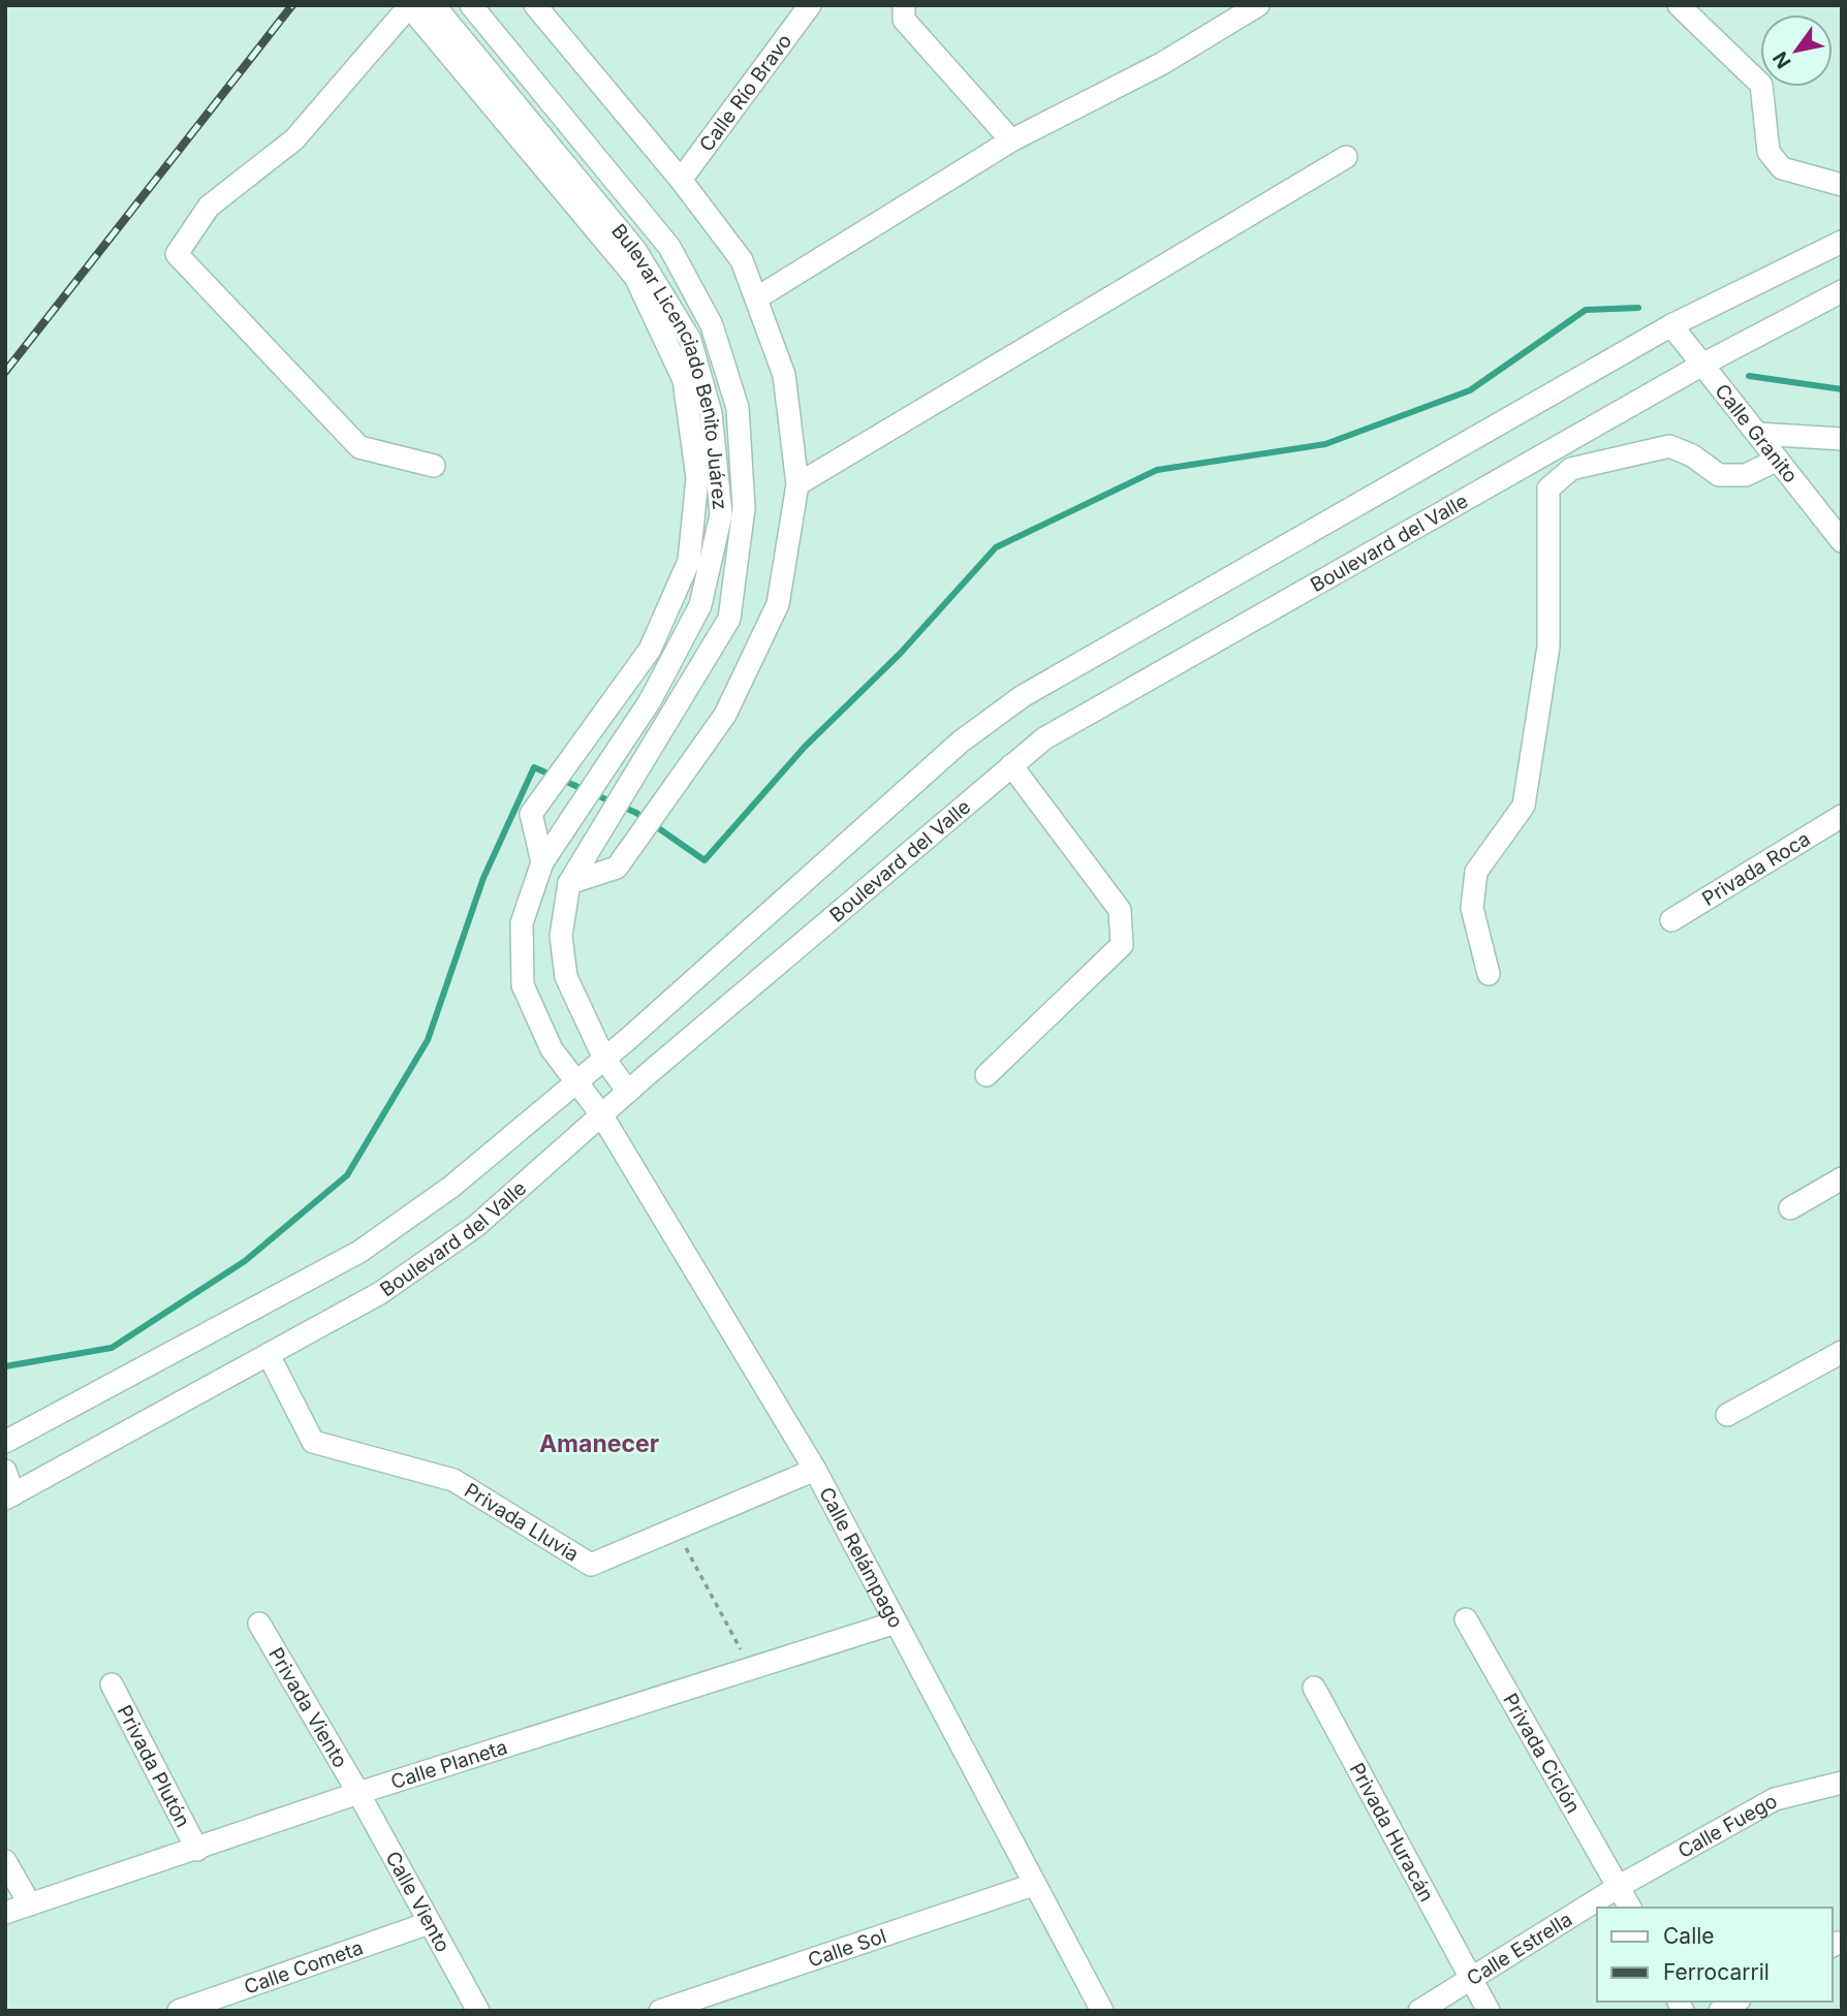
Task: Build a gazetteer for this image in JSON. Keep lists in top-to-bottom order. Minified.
{"streets":{"street":["Calle Río Bravo","Bulevar Licenciado Benito Juárez","Calle Granito","Boulevard del Valle","Privada Roca","Privada Lluvia","Calle Relámpago","Privada Viento","Privada Ciclón","Calle Planeta","Privada Plutón","Calle Fuego","Privada Huracán","Calle Viento","Calle Sol","Calle Estrella","Calle Cometa"]},"crossings":[["Bulevar Licenciado Benito Juárez","Boulevard del Valle"],["Bulevar Licenciado Benito Juárez","Calle Relámpago"],["Calle Granito","Boulevard del Valle"],["Boulevard del Valle","Privada Lluvia"],["Boulevard del Valle","Calle Relámpago"],["Privada Lluvia","Calle Relámpago"],["Calle Relámpago","Calle Planeta"],["Calle Relámpago","Calle Sol"],["Privada Viento","Calle Planeta"],["Privada Viento","Calle Viento"],["Privada Ciclón","Calle Fuego"],["Privada Ciclón","Calle Estrella"],["Calle Planeta","Privada Plutón"],["Calle Planeta","Calle Viento"],["Calle Fuego","Calle Estrella"],["Privada Huracán","Calle Estrella"],["Calle Viento","Calle Cometa"]],"districts":["Amanecer"],"legend":["Calle","Ferrocarril"],"north":"bottom left"}
